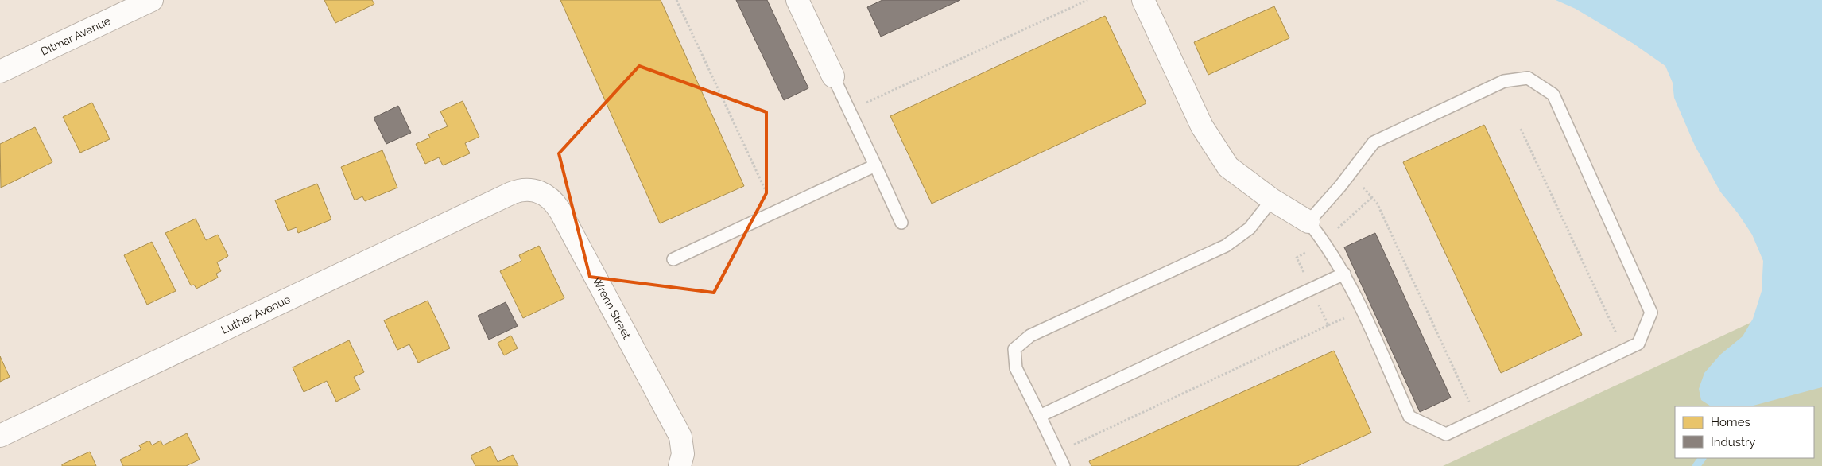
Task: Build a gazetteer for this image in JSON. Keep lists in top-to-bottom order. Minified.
{"streets":{"street":["Ditmar Avenue","Wrenn Street","Luther Avenue"]},"crossings":[["Wrenn Street","Luther Avenue"]],"legend":["Homes","Industry"]}
